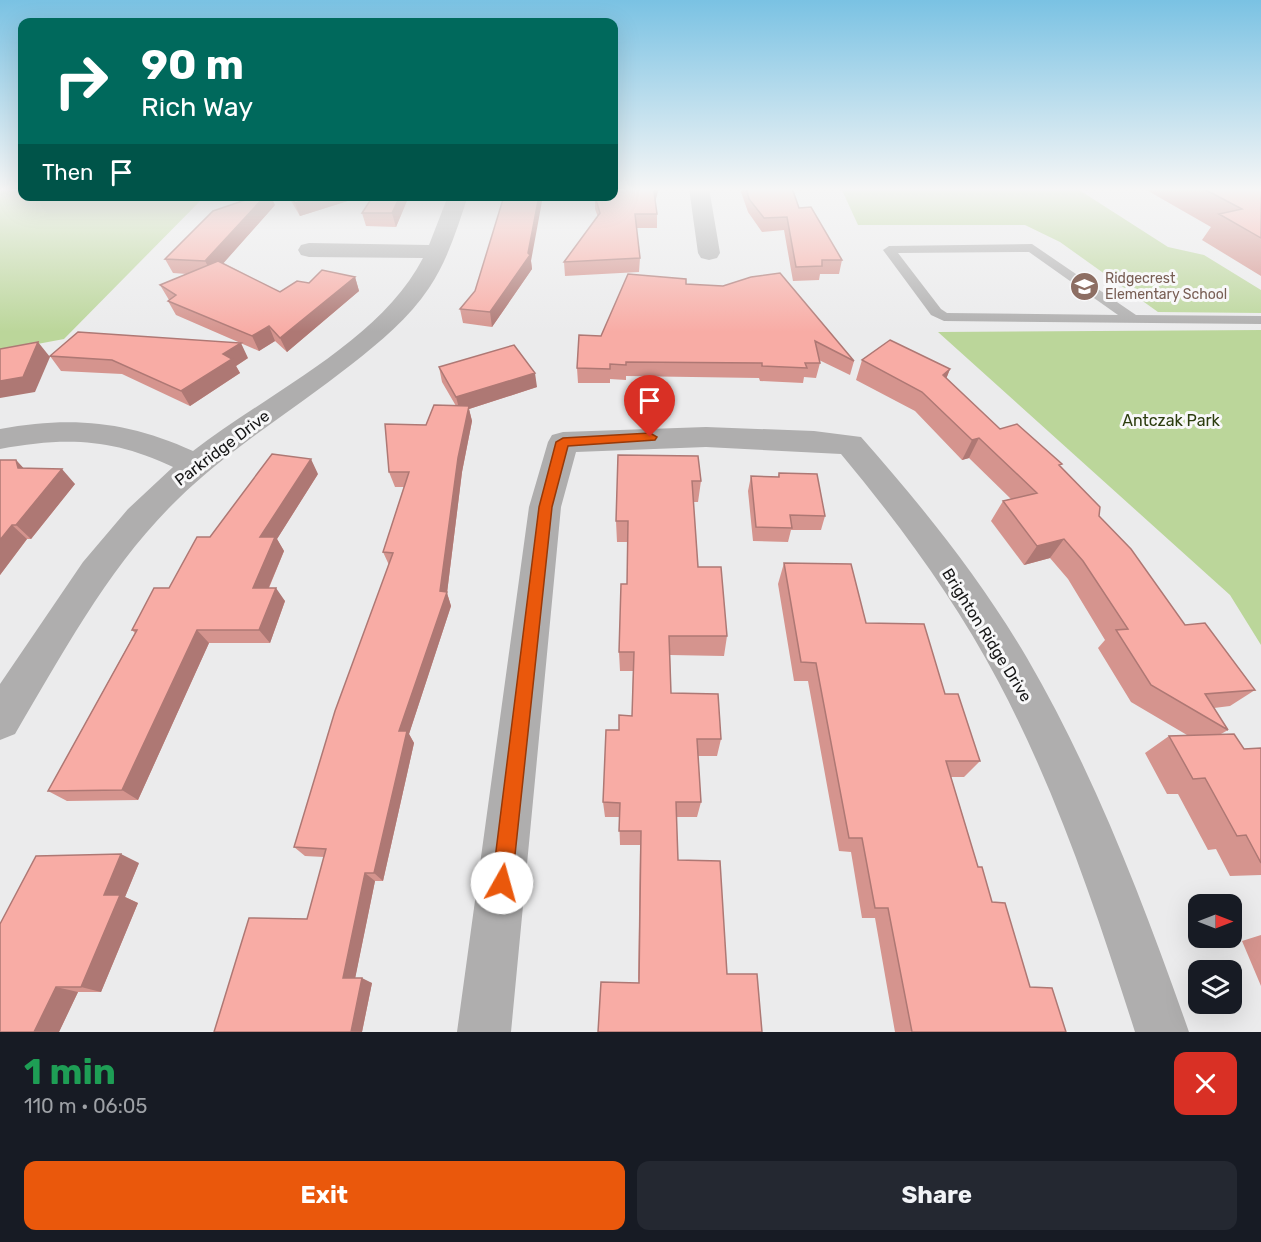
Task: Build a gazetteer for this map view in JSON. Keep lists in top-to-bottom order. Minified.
{"streets":{"street":["Parkridge Drive","Brighton Ridge Drive"]},"parks":["Antczak Park"],"places":{"school or university":["Ridgecrest Elementary School"]},"north":"right","page":{"turn":["90 m","Rich Way"],"then":"Then","heading":["1 min","110 m · 06:05"],"buttons":["Exit","Share"]}}
